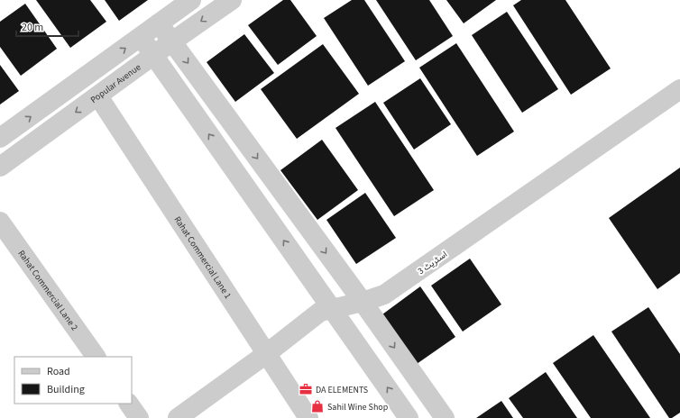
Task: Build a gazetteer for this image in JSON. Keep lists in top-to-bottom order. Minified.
{"streets":{"street":["Popular Avenue","Rahat Commercial Lane 1","اسٹریٹ 3","Rahat Commercial Lane 2"]},"crossings":[["Popular Avenue","Rahat Commercial Lane 1"],["Rahat Commercial Lane 1","اسٹریٹ 3"]],"places":{"office":["DA ELEMENTS"],"shop":["Sahil Wine Shop"]},"legend":["Road","Building"],"scale_bar":"20 m"}
